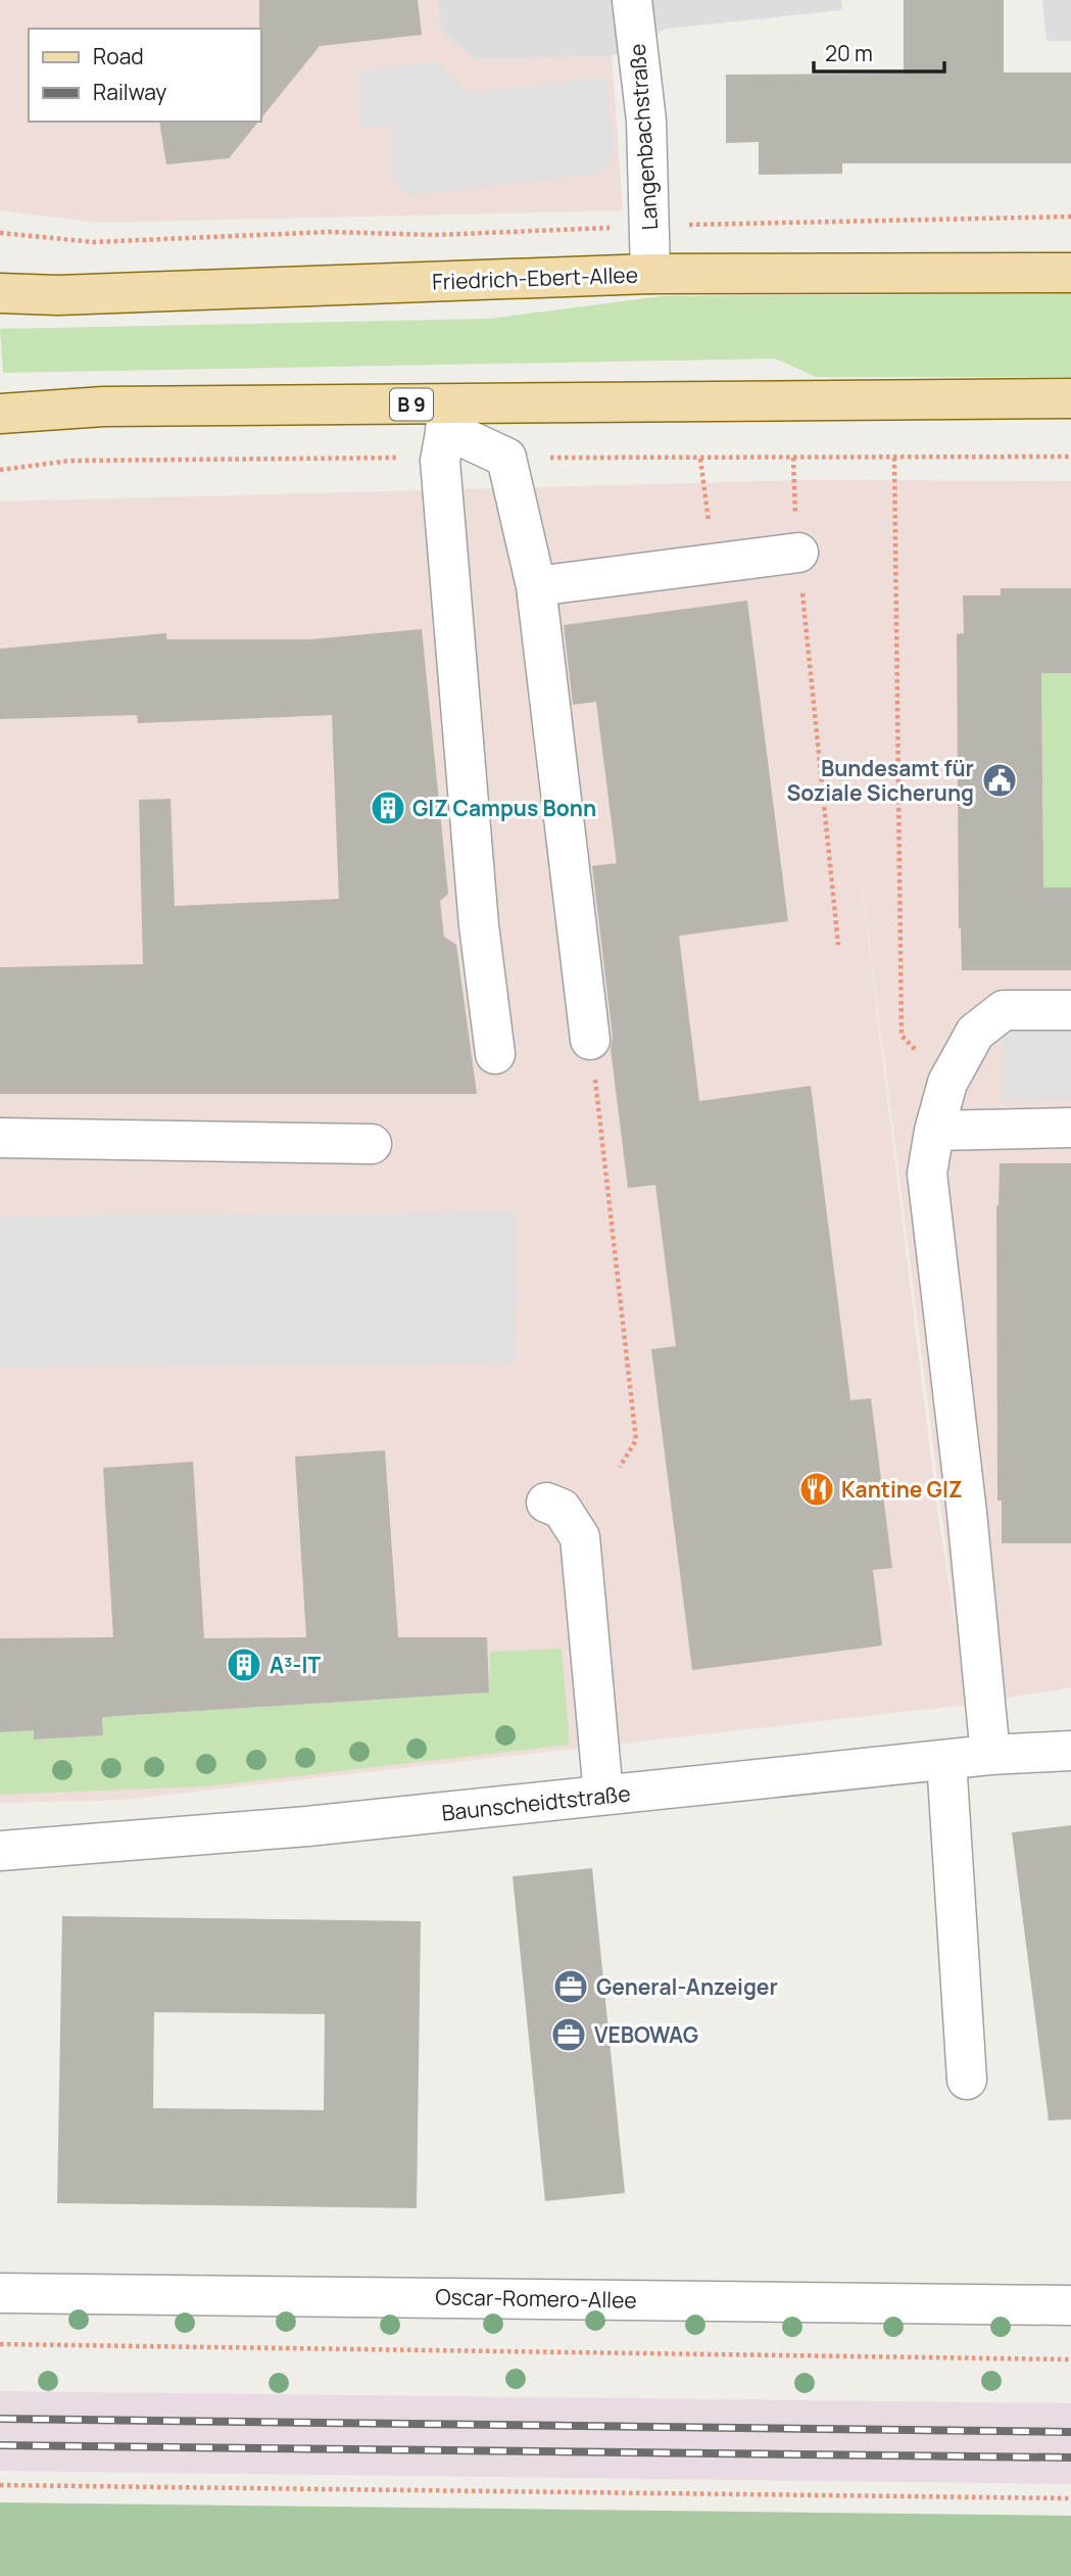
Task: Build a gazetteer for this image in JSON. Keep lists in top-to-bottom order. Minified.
{"streets":{"main road":["Friedrich-Ebert-Allee","B 9"],"street":["Langenbachstraße","Baunscheidtstraße","Oscar-Romero-Allee"]},"crossings":[["Langenbachstraße","Friedrich-Ebert-Allee"]],"places":{"public building":["Bundesamt für Soziale Sicherung"],"building":["GIZ Campus Bonn","A³-IT"],"restaurant":["Kantine GIZ"],"office":["General-Anzeiger","VEBOWAG"]},"legend":["Road","Railway"],"scale_bar":"20 m"}
